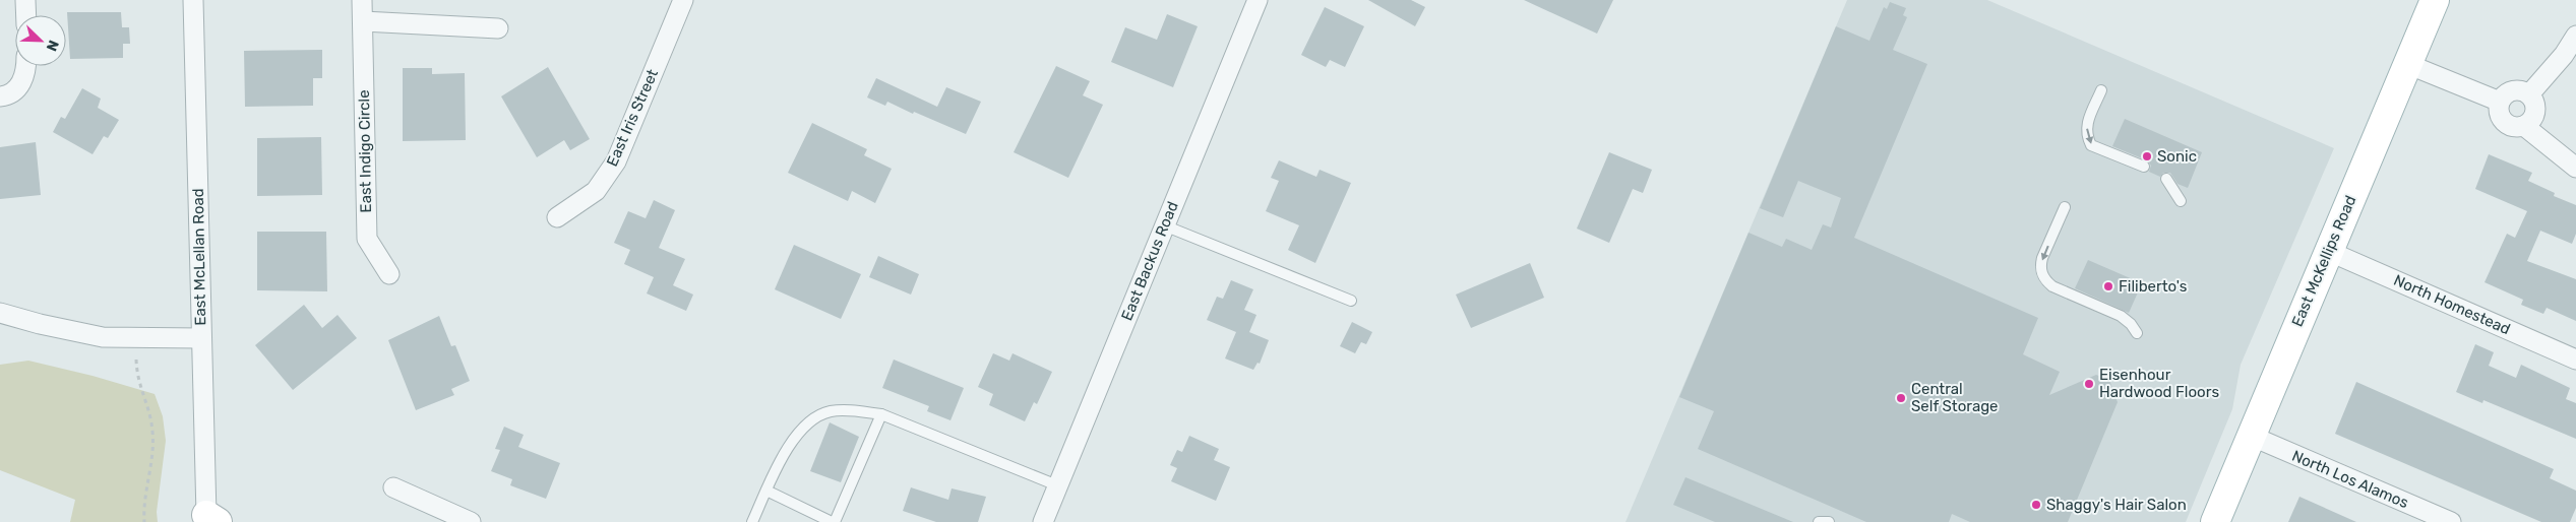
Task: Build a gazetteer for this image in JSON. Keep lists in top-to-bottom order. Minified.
{"streets":{"main road":["East McKellips Road"],"street":["East Iris Street","East Indigo Circle","East McLellan Road","East Backus Road","North Homestead","North Los Alamos"]},"crossings":[["East McKellips Road","North Homestead"],["East McKellips Road","North Los Alamos"]],"places":["Sonic","Filiberto's","Eisenhour Hardwood Floors","Central Self Storage","Shaggy's Hair Salon"],"north":"bottom right"}
